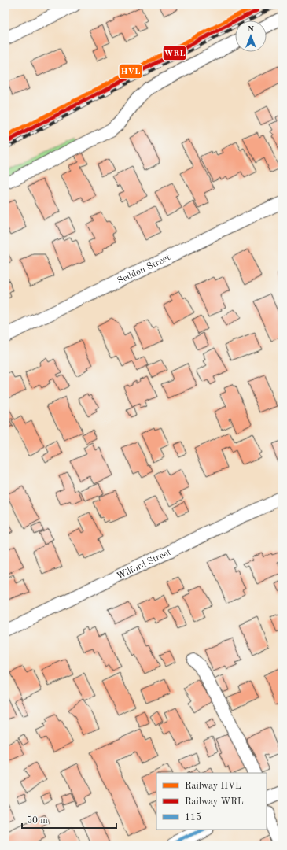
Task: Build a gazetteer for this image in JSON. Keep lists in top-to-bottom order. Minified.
{"streets":{"street":["Seddon Street","Wilford Street"]},"lines":["rail line HVL","rail line WRL","transit line 115"],"legend":["Railway HVL","Railway WRL","115"],"scale_bar":"50 m","north":"top"}
